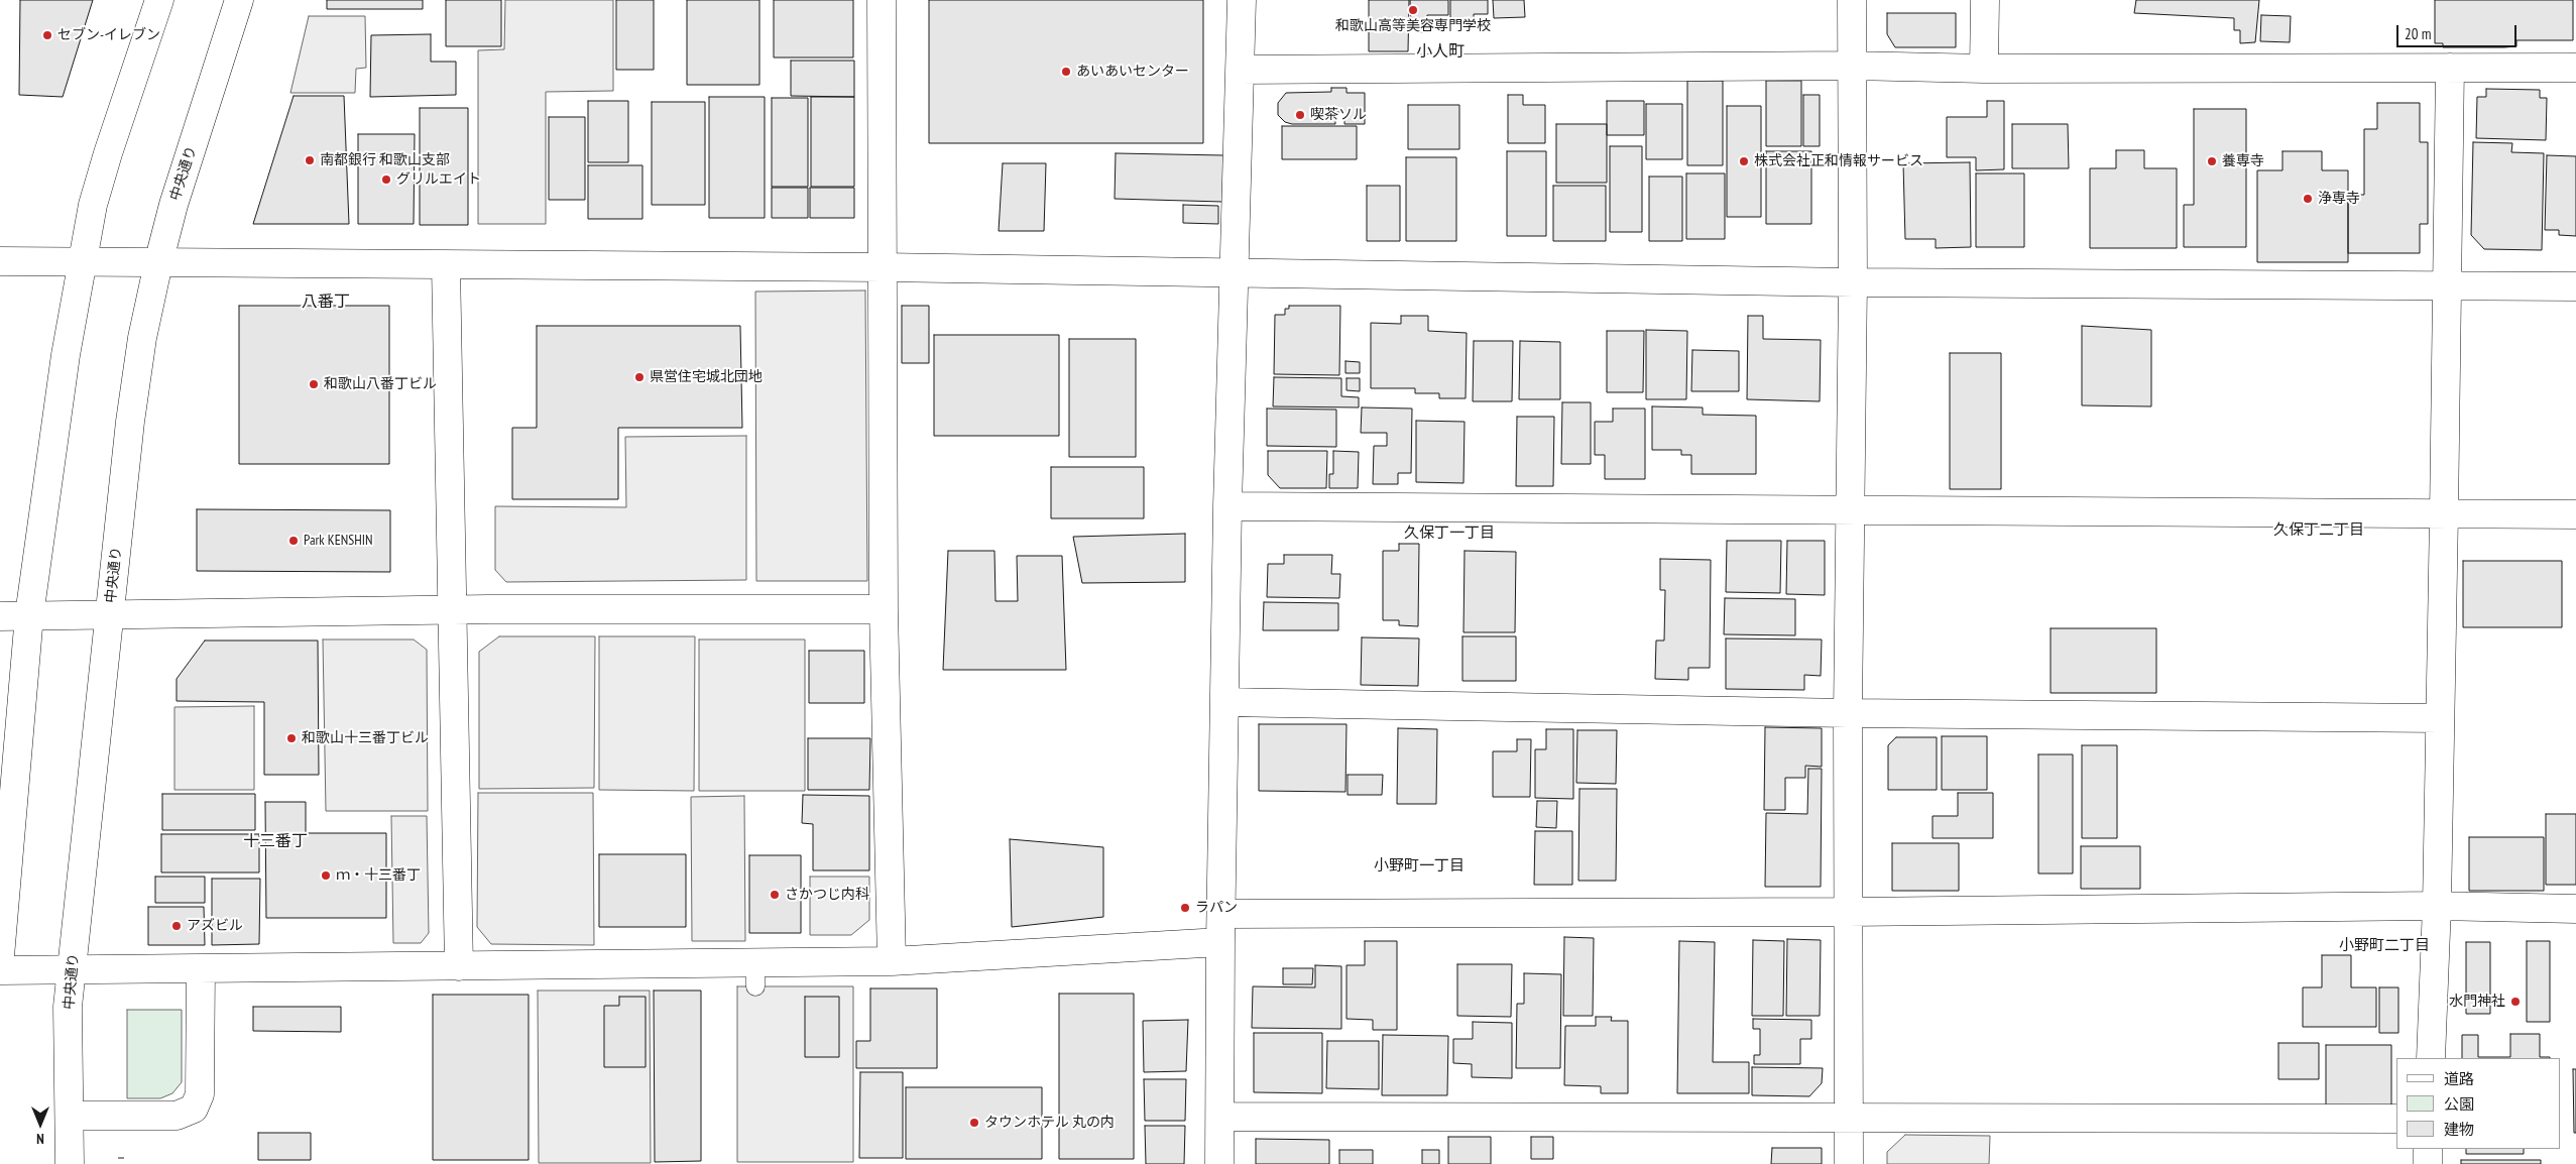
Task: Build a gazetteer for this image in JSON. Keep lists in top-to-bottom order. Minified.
{"streets":{"main road":["中央通り"]},"districts":["小人町","八番丁","久保丁二丁目","久保丁一丁目","十三番丁","小野町一丁目","小野町二丁目"],"places":["和歌山高等美容専門学校","セブン-イレブン","あいあいセンター","喫茶ソル","南都銀行 和歌山支部","株式会社正和情報サービス","養専寺","グリルエイト","浄専寺","県営住宅城北団地","和歌山八番丁ビル","Park KENSHIN","和歌山十三番丁ビル","ｍ・十三番丁","さかつじ内科","ラパン","アズビル","水門神社","タウンホテル 丸の内"],"legend":["道路","公園","建物"],"scale_bar":"20 m","north":"bottom"}
